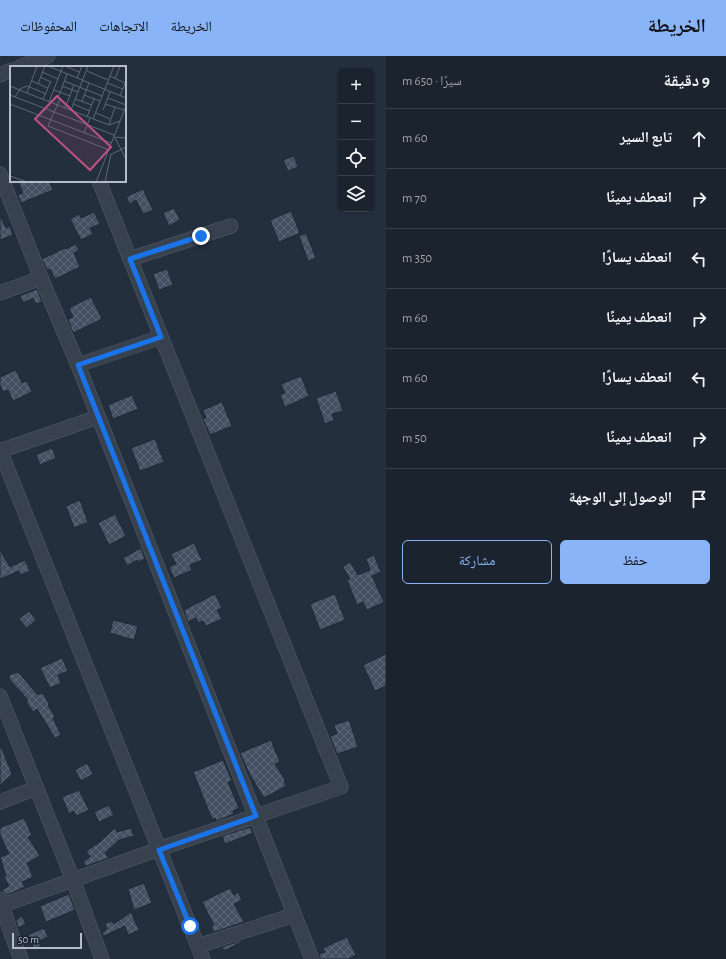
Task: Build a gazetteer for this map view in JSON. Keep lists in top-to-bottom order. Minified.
{"scale_bar":"50 m","page":{"header":"الخريطة","nav":["الخريطة","الاتجاهات","المحفوظات"],"heading":["9 دقيقة","سيرًا · 650 m"],"map_buttons":["+","−"],"list":[["تابع السير","60 m"],["انعطف يمينًا","70 m"],["انعطف يسارًا","350 m"],["انعطف يمينًا","60 m"],["انعطف يسارًا","60 m"],["انعطف يمينًا","50 m"],"الوصول إلى الوجهة"],"buttons":["حفظ","مشاركة"],"scale":"50 m"}}
